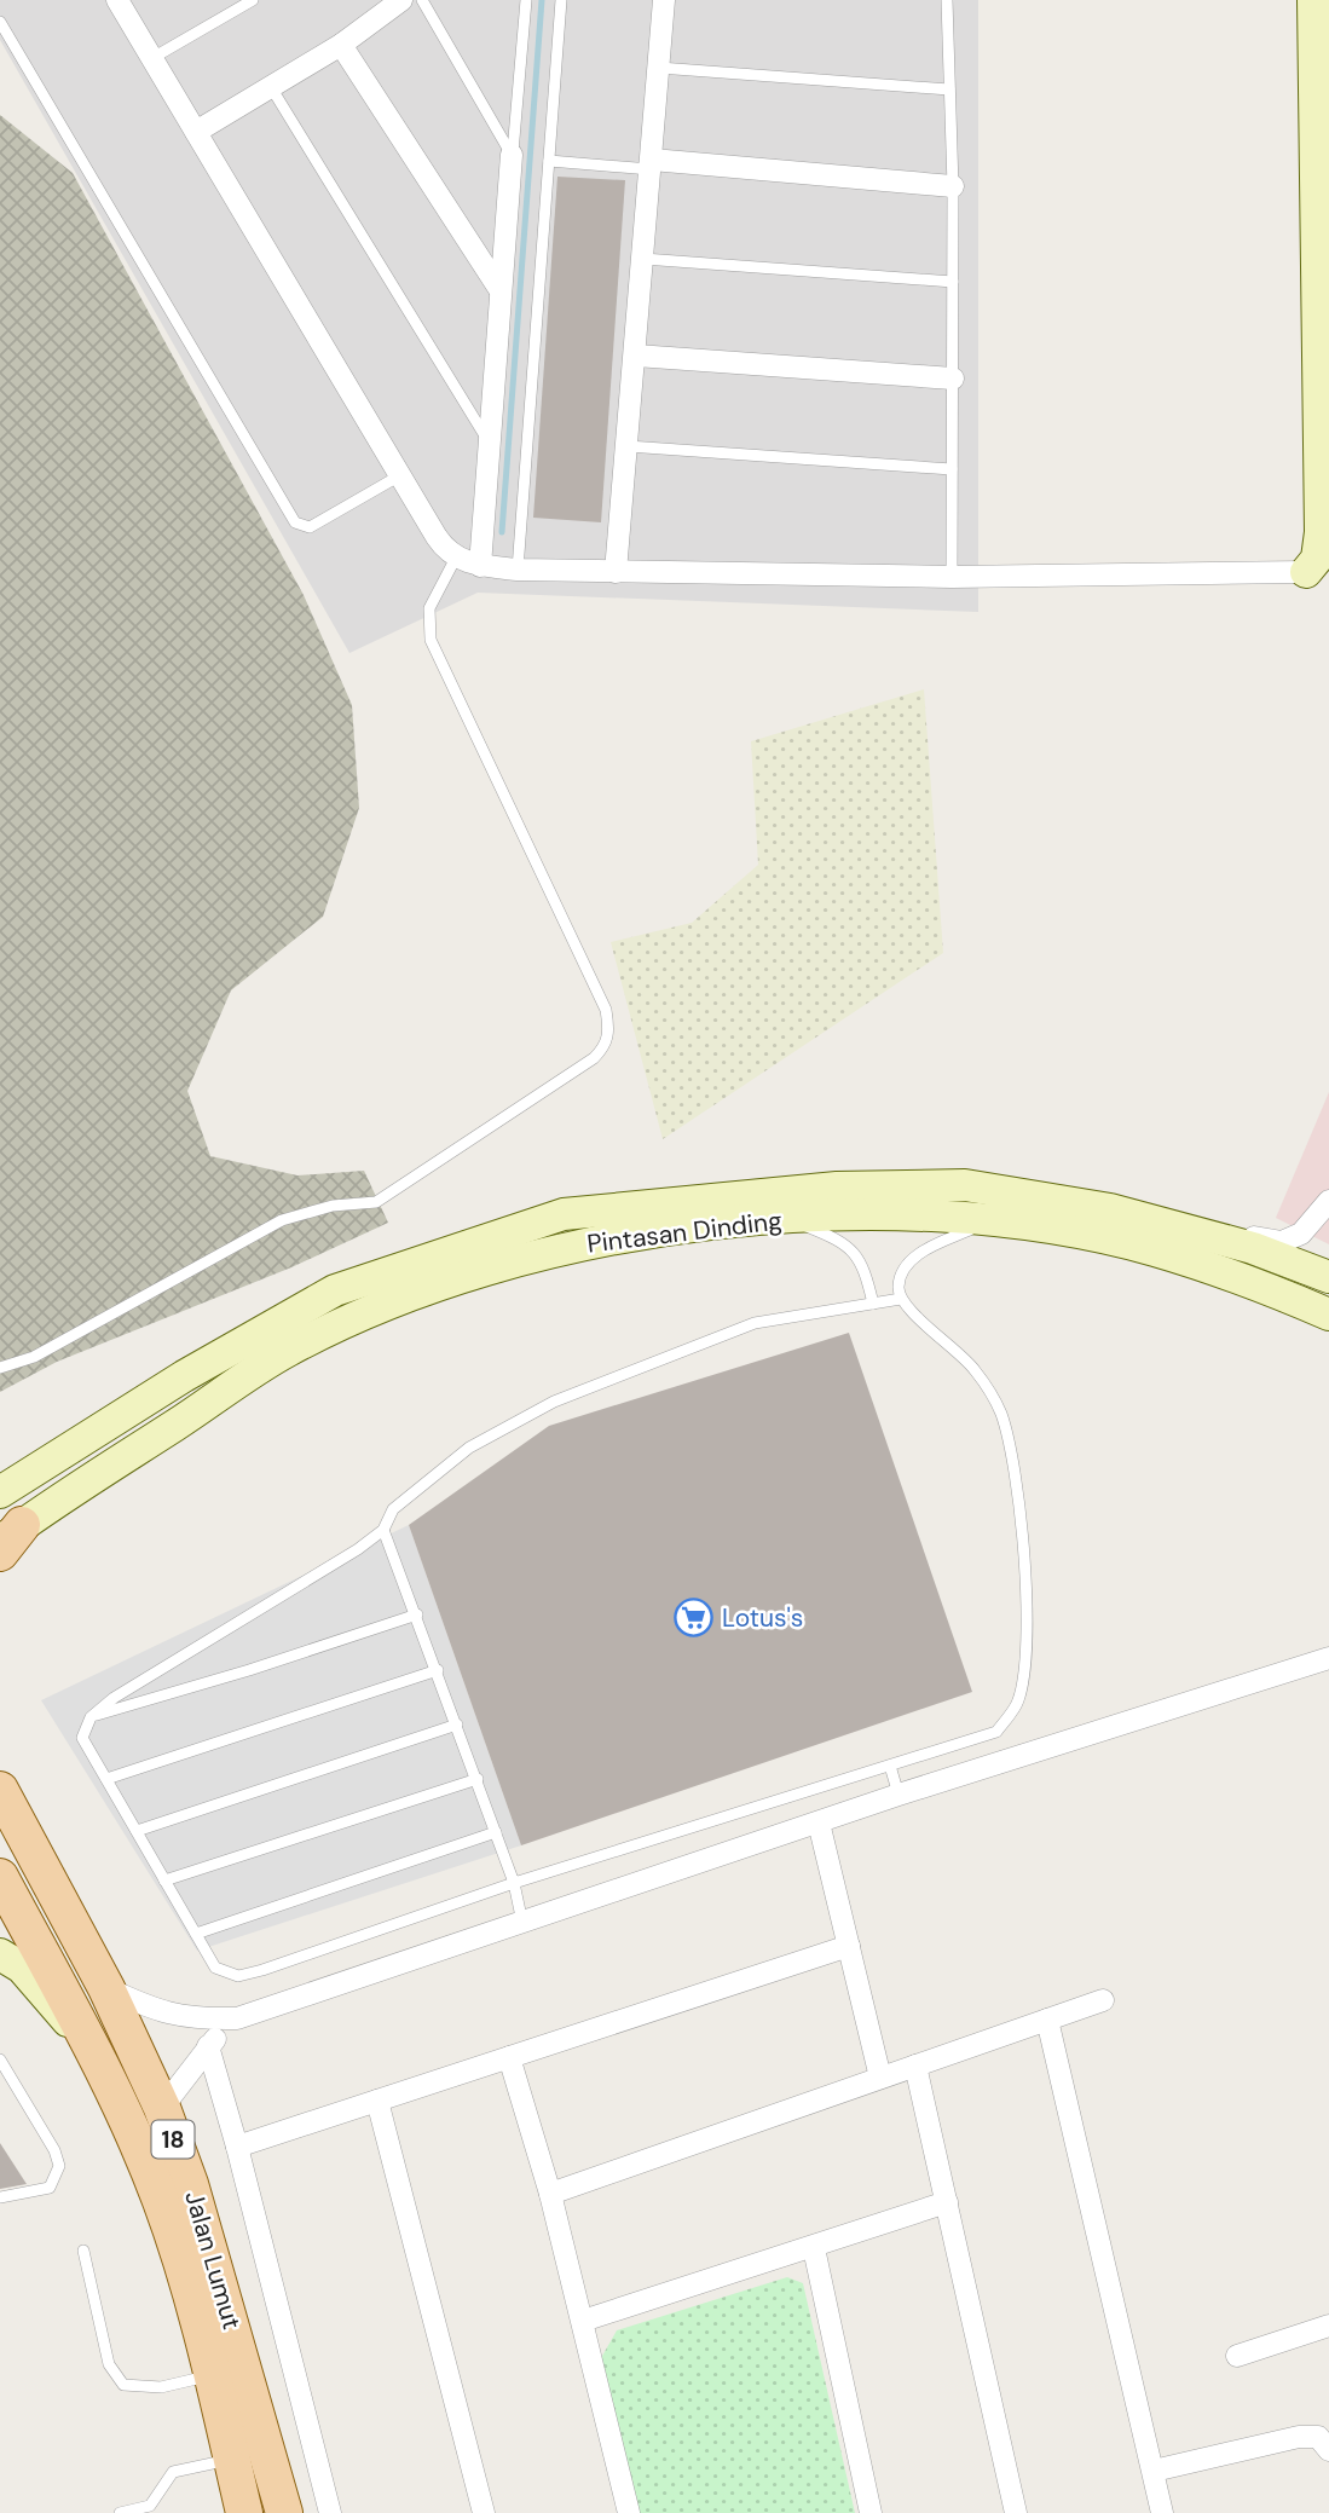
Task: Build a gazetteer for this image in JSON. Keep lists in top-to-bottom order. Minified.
{"streets":{"main road":["Pintasan Dinding","18","Jalan Lumut"]},"places":{"supermarket":["Lotus's"]}}
